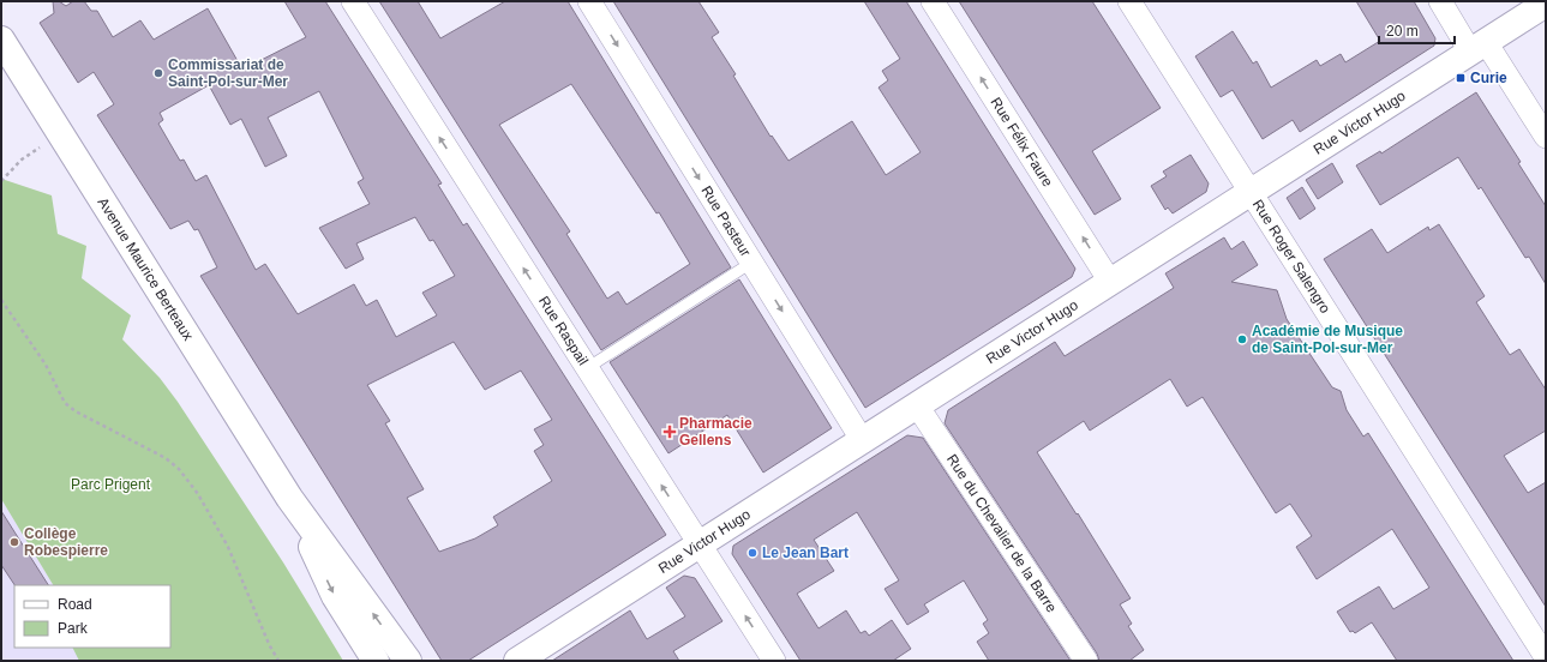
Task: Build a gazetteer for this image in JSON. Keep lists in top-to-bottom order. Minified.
{"streets":{"street":["Rue Victor Hugo","Rue Félix Faure","Rue Pasteur","Rue Roger Salengro","Avenue Maurice Berteaux","Rue Raspail","Rue du Chevalier de la Barre"]},"crossings":[["Rue Victor Hugo","Rue Félix Faure"],["Rue Victor Hugo","Rue Pasteur"],["Rue Victor Hugo","Rue Roger Salengro"],["Rue Victor Hugo","Rue Raspail"],["Rue Victor Hugo","Rue du Chevalier de la Barre"]],"one_way":["Rue Félix Faure","Rue Pasteur","Rue Raspail"],"parks":["Parc Prigent"],"places":{"other":["Commissariat de Saint-Pol-sur-Mer","Académie de Musique de Saint-Pol-sur-Mer","Collège Robespierre","Le Jean Bart"],"transit":["Curie"],"health":["Pharmacie Gellens"]},"legend":["Road","Park"],"scale_bar":"20 m"}
